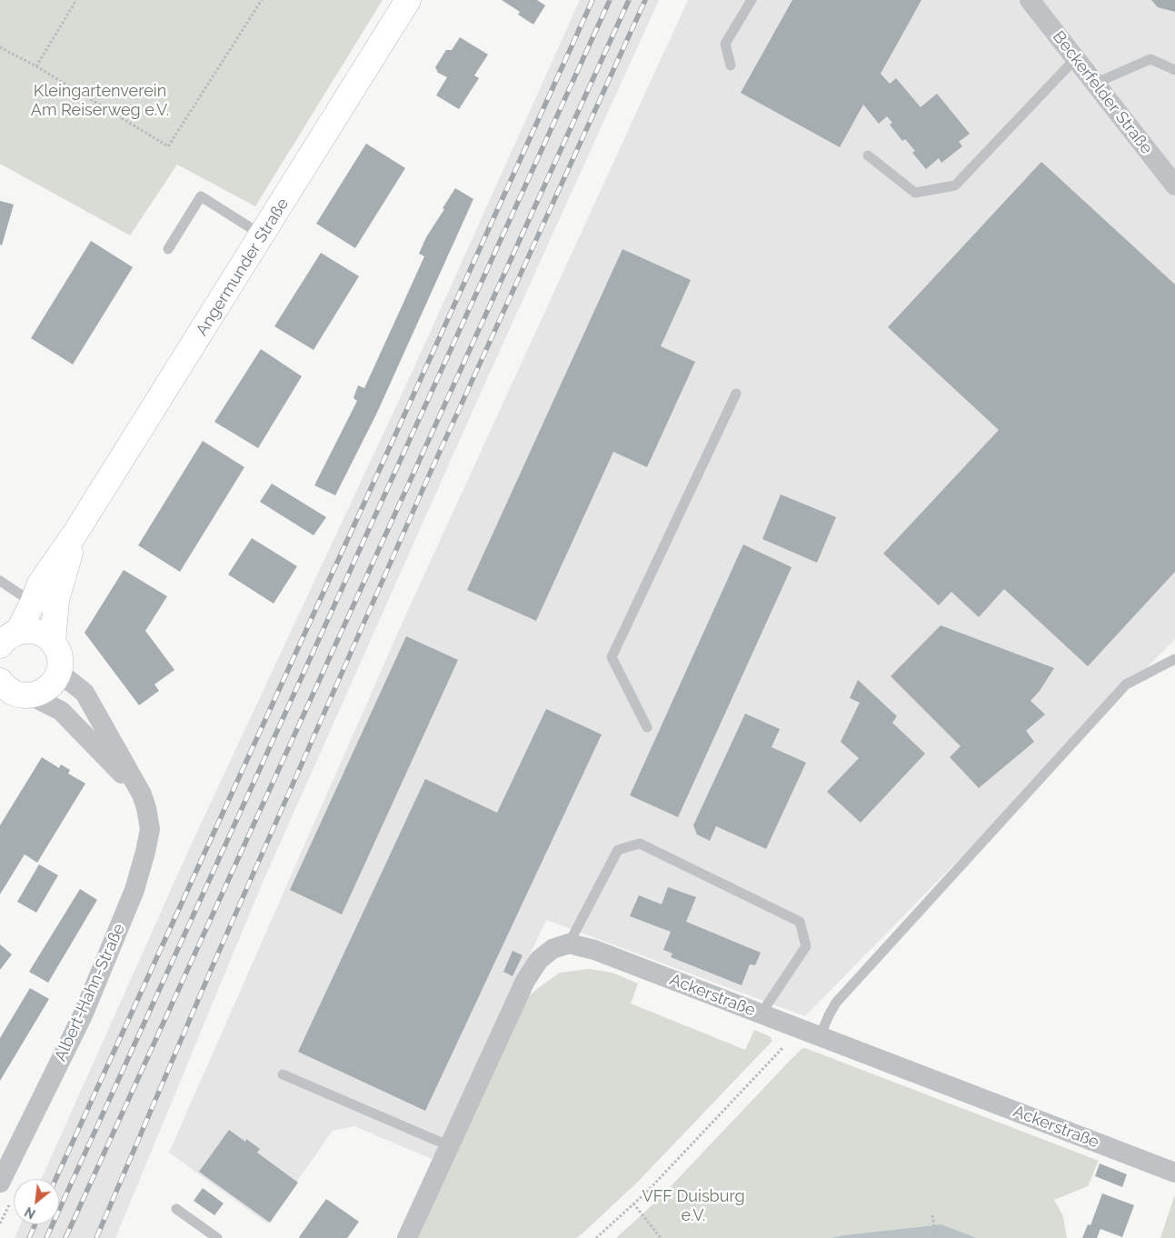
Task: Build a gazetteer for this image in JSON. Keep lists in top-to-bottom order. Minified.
{"streets":{"main road":["Angermunder Straße"],"street":["Beckerfelder Straße","Albert-Hahn-Straße","Ackerstraße"]},"crossings":[["Angermunder Straße","Albert-Hahn-Straße"]],"parks":["Kleingartenverein Am Reiserweg e.V.","VFF Duisburg e.V."],"north":"bottom left"}
